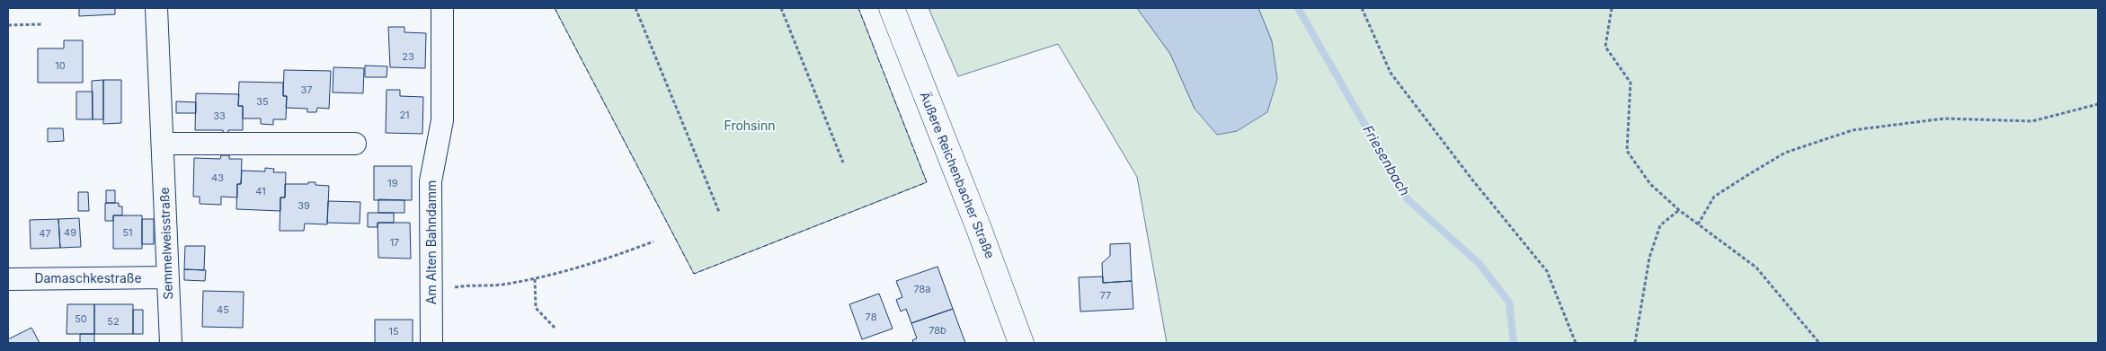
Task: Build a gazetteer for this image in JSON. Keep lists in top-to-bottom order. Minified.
{"streets":{"main road":["Äußere Reichenbacher Straße"],"street":["Am Alten Bahndamm","Semmelweisstraße","Damaschkestraße"]},"crossings":[["Semmelweisstraße","Damaschkestraße"]],"water":["Friesenbach"],"parks":["Frohsinn"],"house_numbers":["23","10","37","35","21","33","43","19","41","39","49","51","47","17","78a","77","45","78","50","52","78b","15"]}
